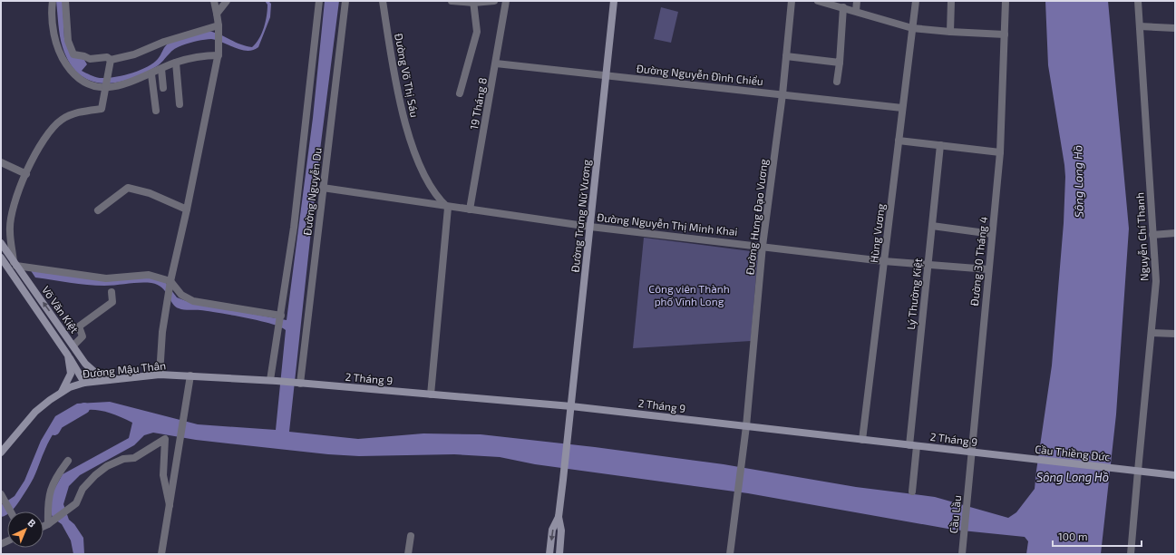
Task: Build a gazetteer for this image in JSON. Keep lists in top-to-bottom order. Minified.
{"streets":{"main road":["Đường Trưng Nữ Vương","Võ Văn Kiệt","Đường Mậu Thân","2 Tháng 9","Cầu Thiềng Đức"],"street":["Đường Nguyễn Đình Chiểu","Đường Võ Thị Sáu","19 Tháng 8","Đường Nguyễn Du","Đường Hưng Đạo Vương","Đường Nguyễn Thị Minh Khai","Hùng Vương","Nguyễn Chí Thanh","Đường 30 Tháng 4","Lý Thường Kiệt","Cầu Lầu"]},"crossings":[["Đường Nguyễn Đình Chiểu","19 Tháng 8"],["Đường Nguyễn Đình Chiểu","Đường Trưng Nữ Vương"],["Đường Nguyễn Đình Chiểu","Đường Hưng Đạo Vương"],["Đường Nguyễn Đình Chiểu","Hùng Vương"],["Đường Võ Thị Sáu","Đường Nguyễn Thị Minh Khai"],["19 Tháng 8","Đường Nguyễn Thị Minh Khai"],["Đường Nguyễn Du","Đường Nguyễn Thị Minh Khai"],["Đường Nguyễn Du","2 Tháng 9"],["Đường Trưng Nữ Vương","Đường Nguyễn Thị Minh Khai"],["Đường Trưng Nữ Vương","2 Tháng 9"],["Đường Hưng Đạo Vương","Đường Nguyễn Thị Minh Khai"],["Đường Hưng Đạo Vương","2 Tháng 9"],["Đường Nguyễn Thị Minh Khai","Hùng Vương"],["Đường Nguyễn Thị Minh Khai","Đường 30 Tháng 4"],["Đường Nguyễn Thị Minh Khai","Lý Thường Kiệt"],["Hùng Vương","2 Tháng 9"],["Nguyễn Chí Thanh","Cầu Thiềng Đức"],["Đường 30 Tháng 4","2 Tháng 9"],["Đường 30 Tháng 4","Cầu Lầu"],["Lý Thường Kiệt","2 Tháng 9"],["Võ Văn Kiệt","Đường Mậu Thân"],["Đường Mậu Thân","2 Tháng 9"],["2 Tháng 9","Cầu Thiềng Đức"]],"water":["Sông Long Hồ"],"parks":["Công viên Thành phố Vĩnh Long"],"scale_bar":"100 m","north":"top right"}
